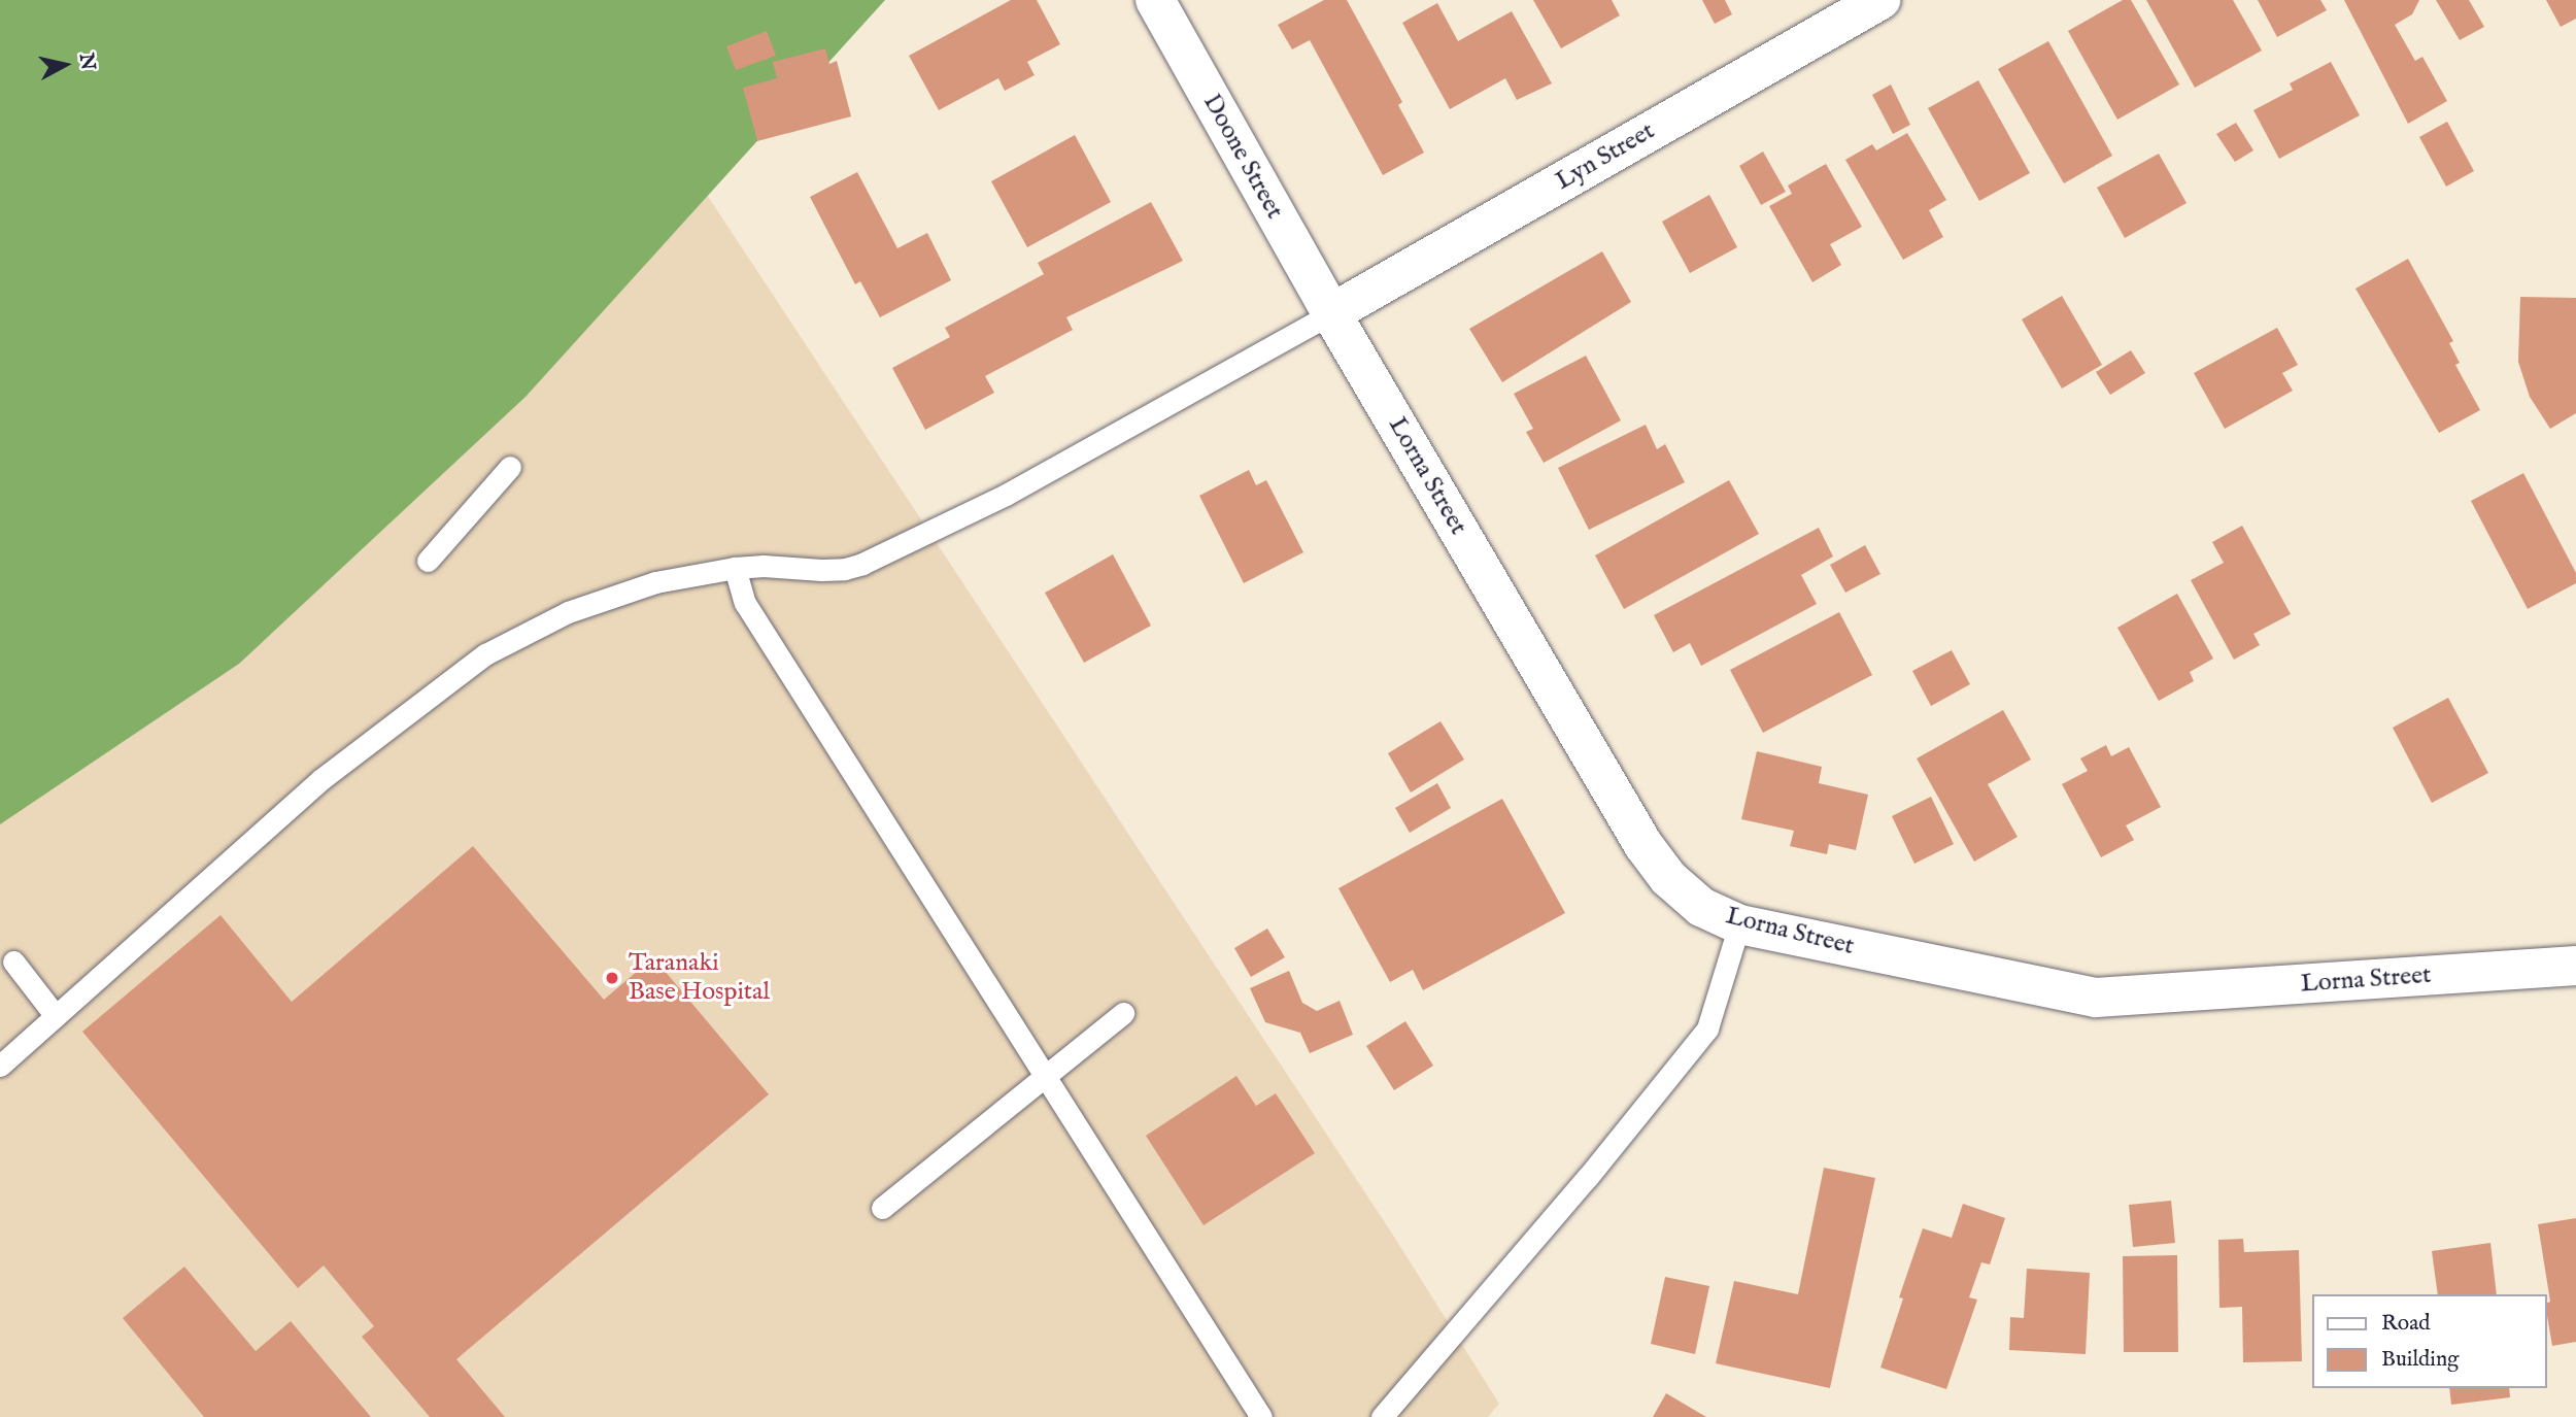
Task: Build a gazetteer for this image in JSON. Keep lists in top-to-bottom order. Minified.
{"streets":{"street":["Doone Street","Lyn Street","Lorna Street"]},"crossings":[["Doone Street","Lyn Street"],["Doone Street","Lorna Street"],["Lyn Street","Lorna Street"]],"places":["Taranaki Base Hospital"],"legend":["Road","Building"],"north":"right"}
